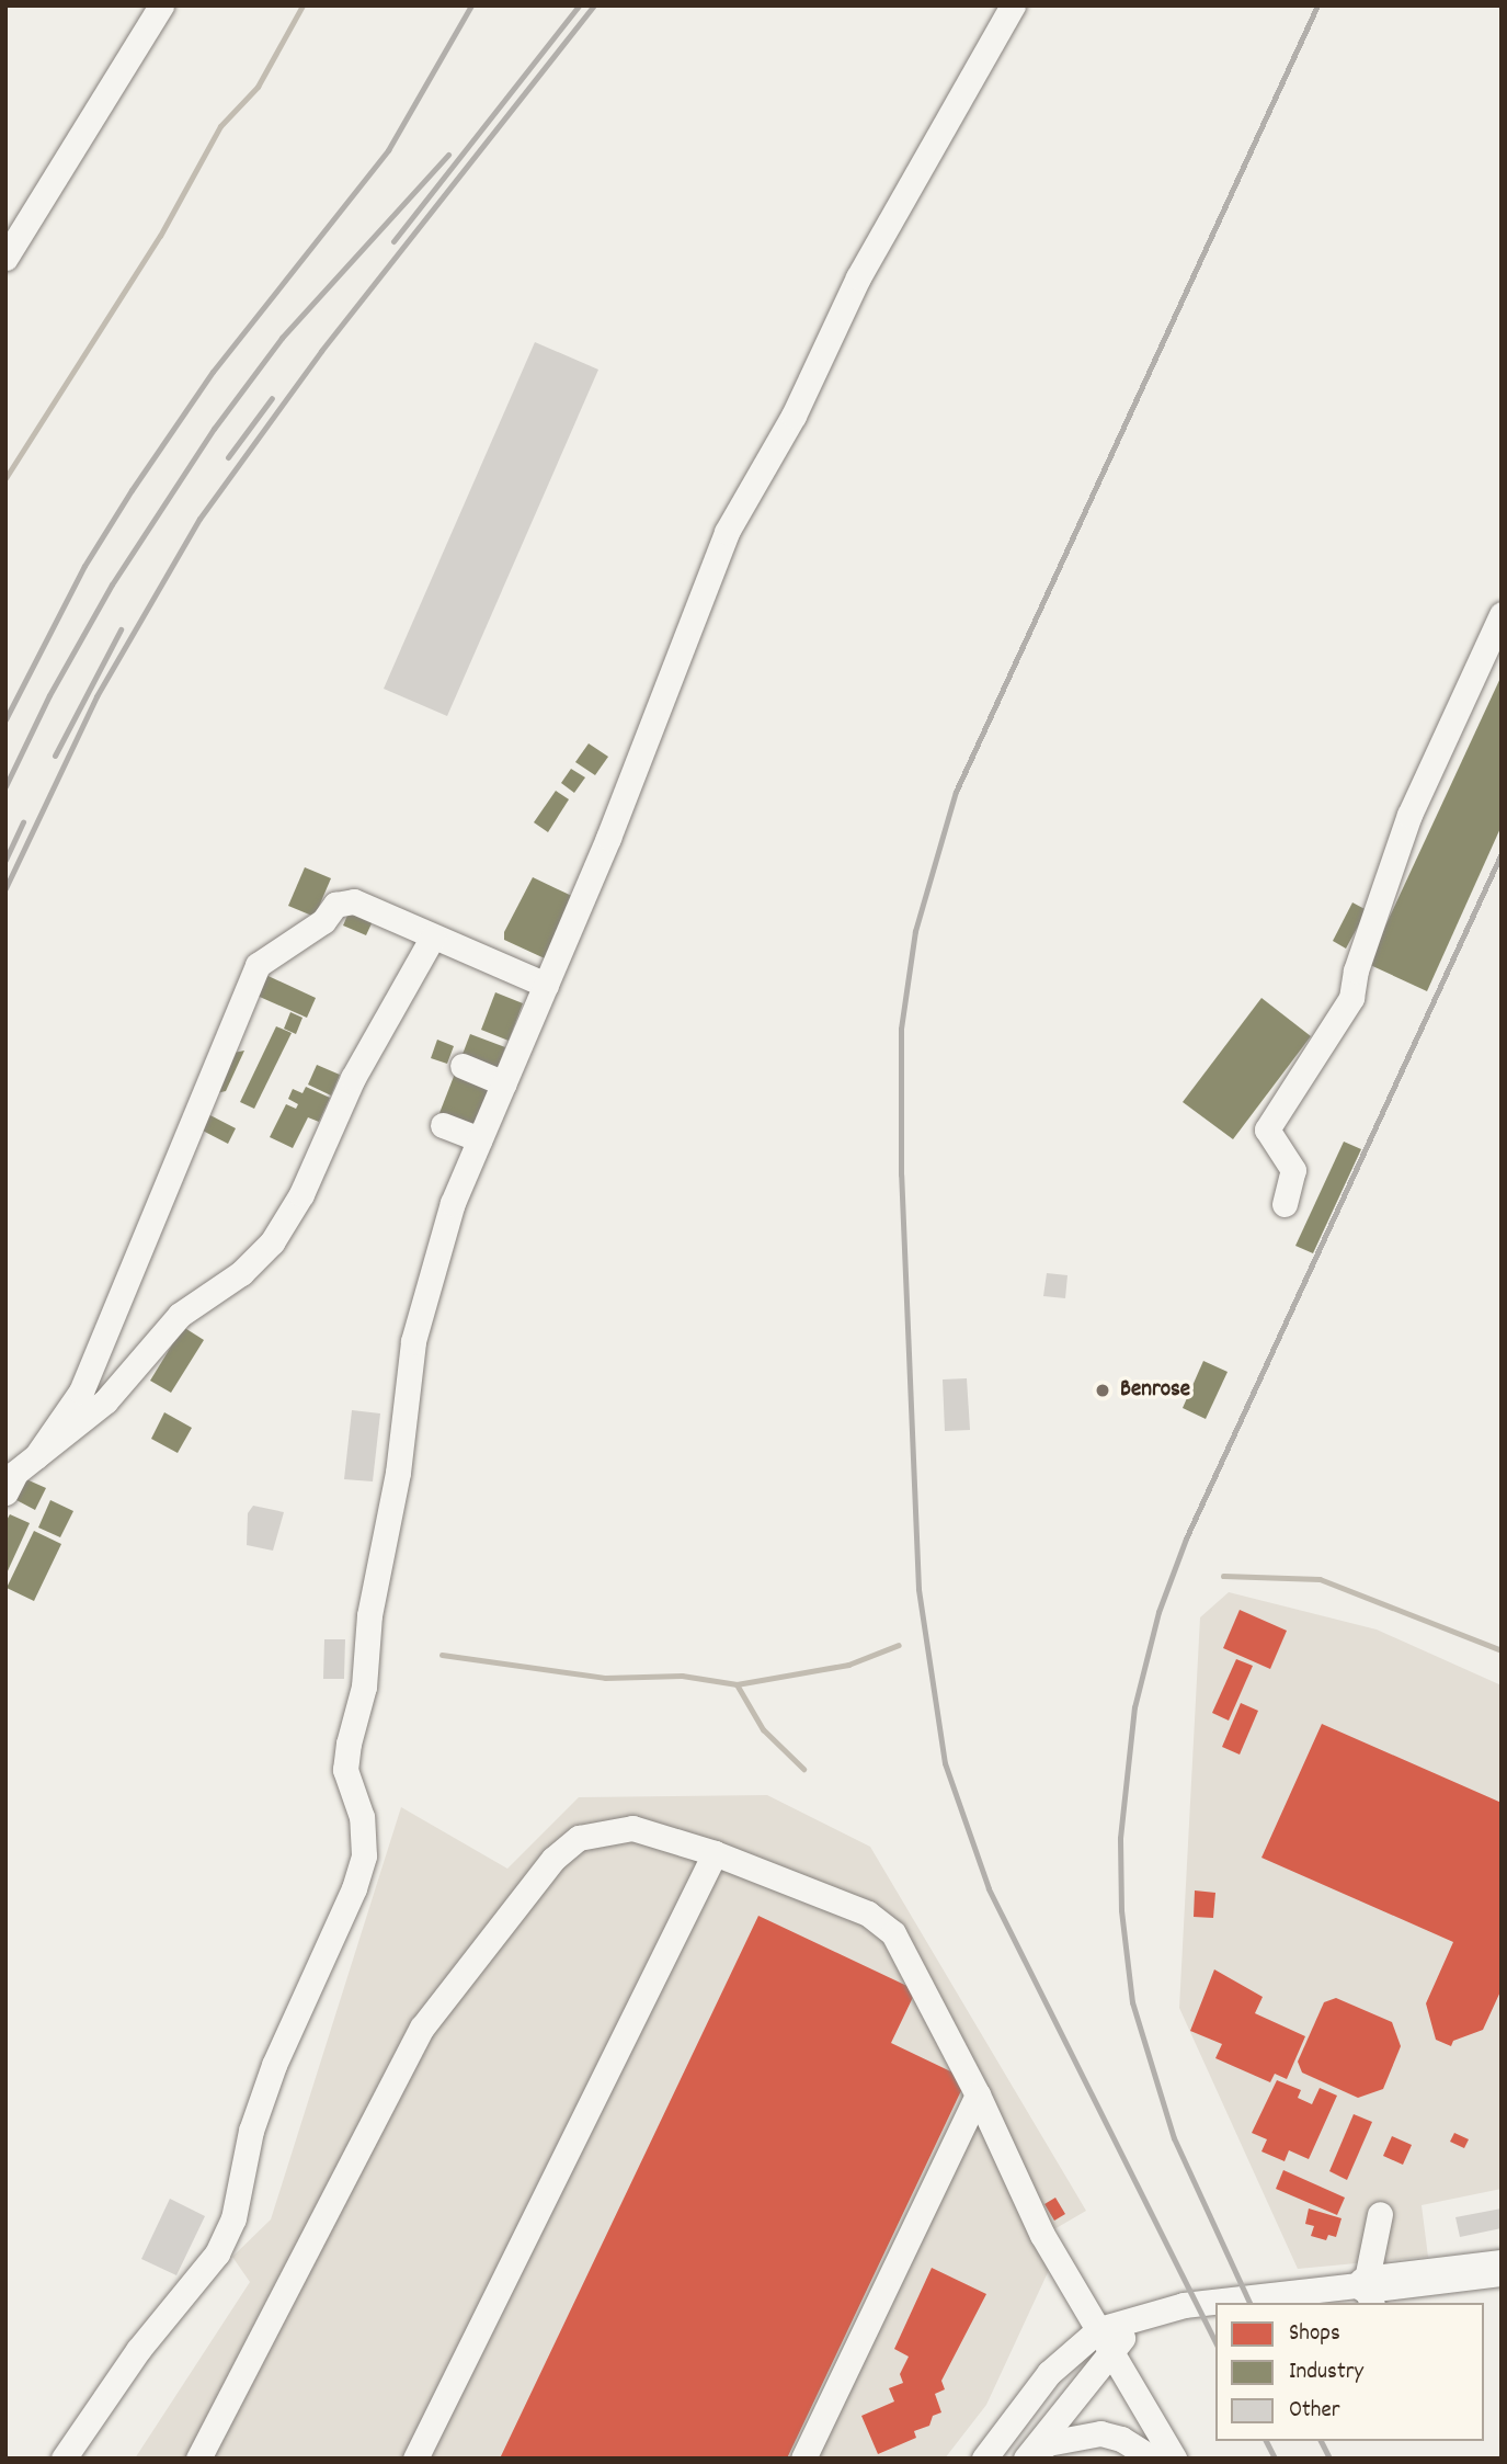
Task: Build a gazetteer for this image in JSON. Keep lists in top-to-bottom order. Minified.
{"places":["Benrose"],"legend":["Shops","Industry","Other"]}
